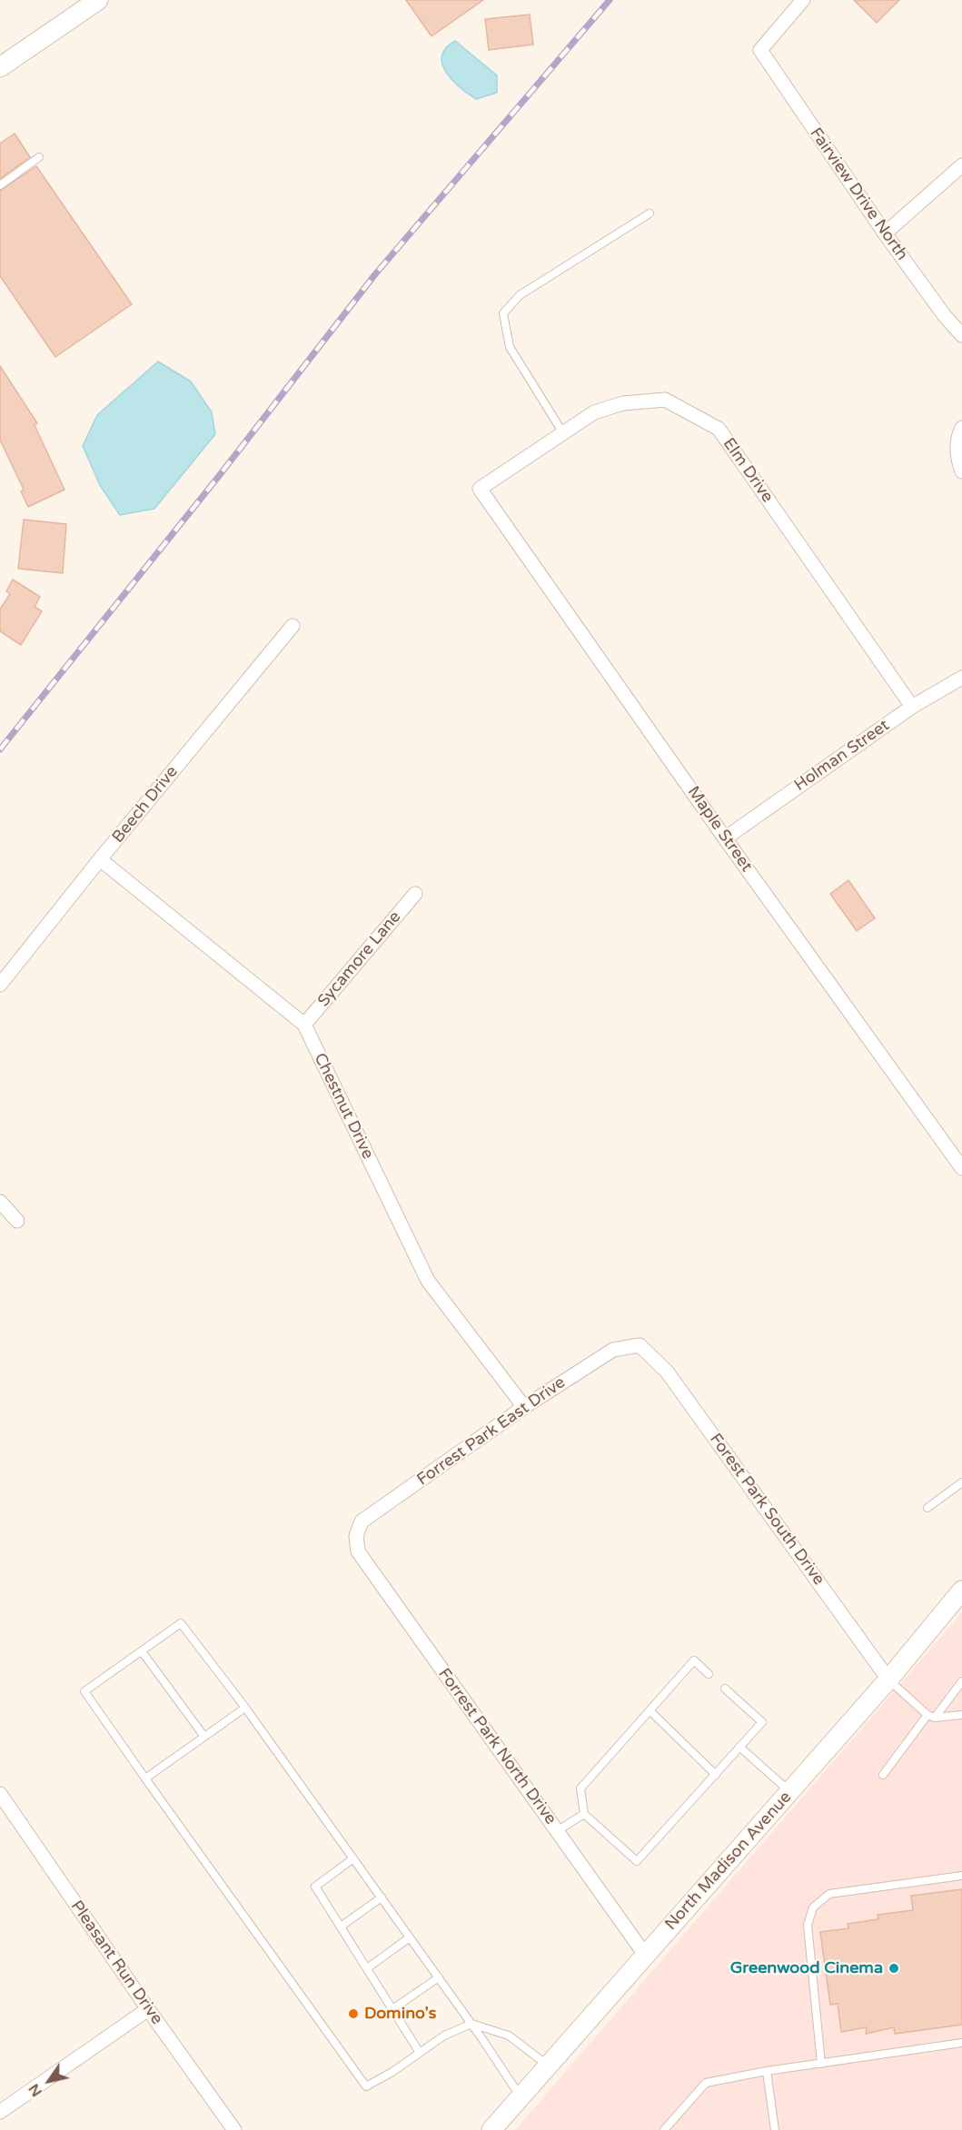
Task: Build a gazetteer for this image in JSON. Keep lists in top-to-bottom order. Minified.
{"streets":{"main road":["North Madison Avenue"],"street":["Fairview Drive North","Elm Drive","Holman Street","Beech Drive","Maple Street","Sycamore Lane","Chestnut Drive","Forrest Park East Drive","Forest Park South Drive","Forrest Park North Drive","Pleasant Run Drive"]},"crossings":[["Elm Drive","Holman Street"],["Elm Drive","Maple Street"],["Holman Street","Maple Street"],["Beech Drive","Chestnut Drive"],["Sycamore Lane","Chestnut Drive"],["Chestnut Drive","Forrest Park East Drive"],["Forrest Park East Drive","Forest Park South Drive"],["Forrest Park East Drive","Forrest Park North Drive"],["Forest Park South Drive","North Madison Avenue"],["Forrest Park North Drive","North Madison Avenue"]],"places":["Greenwood Cinema","Domino's"],"north":"bottom left"}
